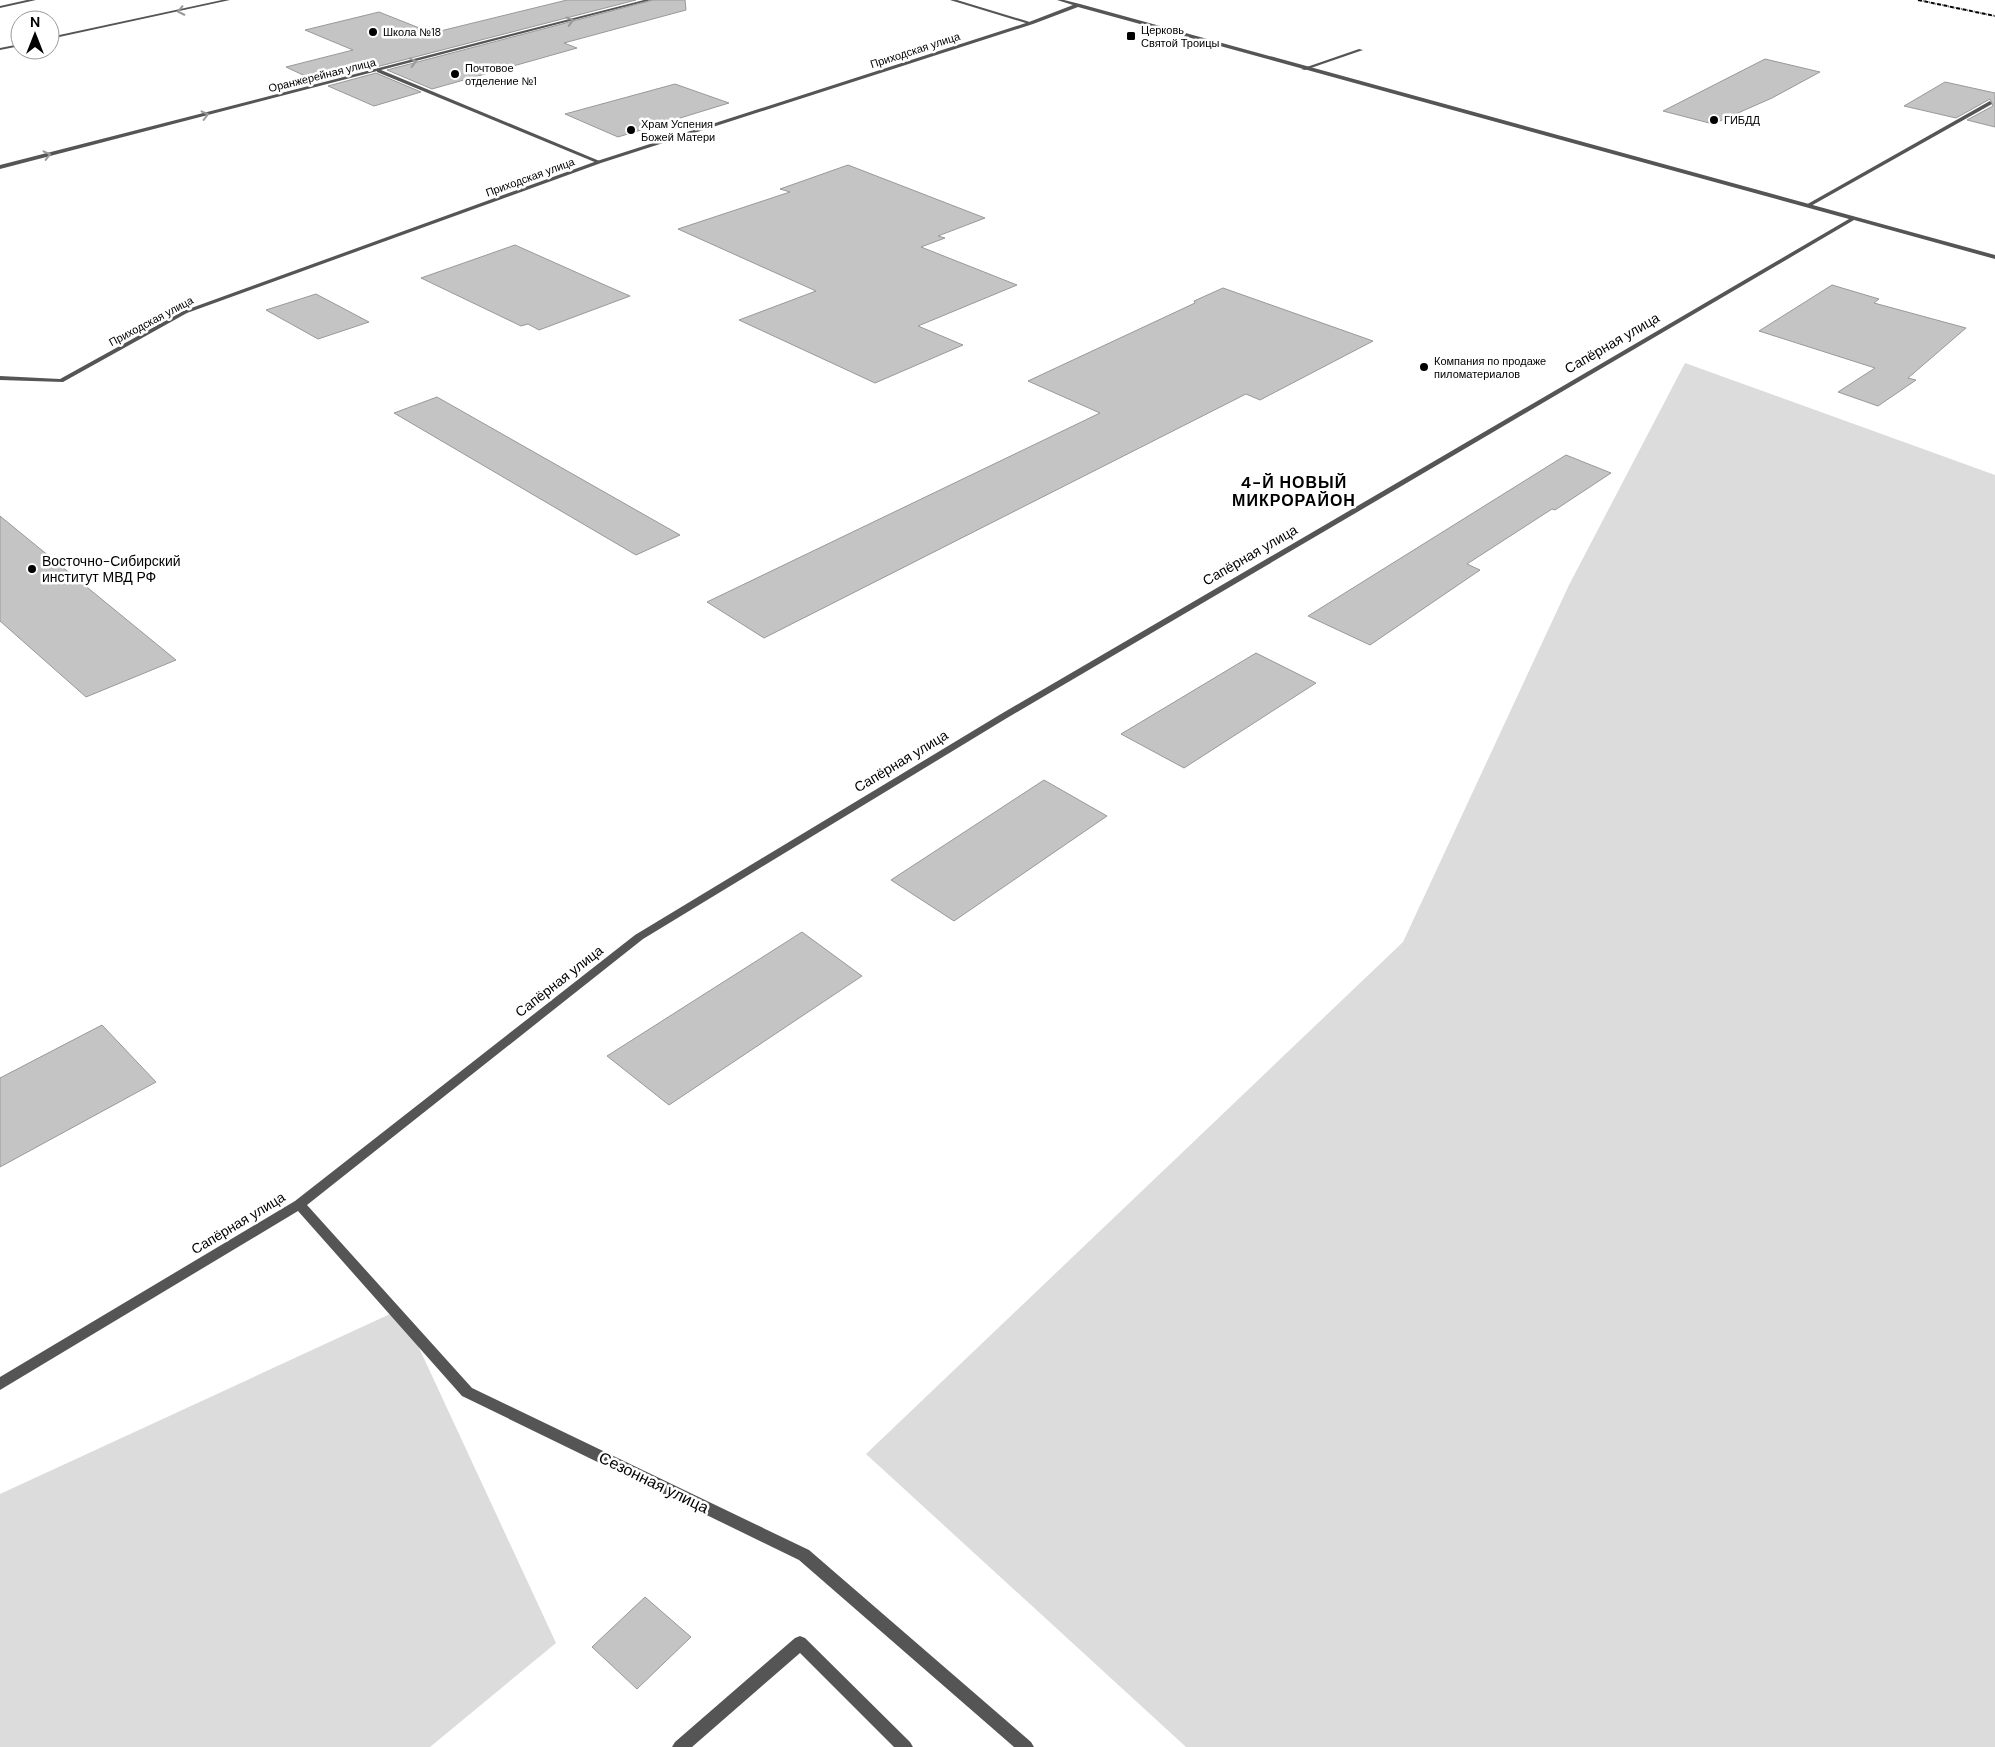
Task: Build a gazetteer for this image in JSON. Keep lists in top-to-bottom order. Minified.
{"streets":{"street":["Приходская улица","Оранжерейная улица","Сапёрная улица","Сезонная улица"]},"crossings":[["Сапёрная улица","Сезонная улица"]],"one_way":["Оранжерейная улица"],"districts":["4-Й НОВЫЙ МИКРОРАЙОН"],"places":{"other":["Школа №18","Почтовое отделение №1","ГИБДД","Храм Успения Божей Матери","Компания по продаже пиломатериалов","Восточно-Сибирский институт МВД РФ"],"transit":["Церковь Святой Троицы"]},"north":"top"}
